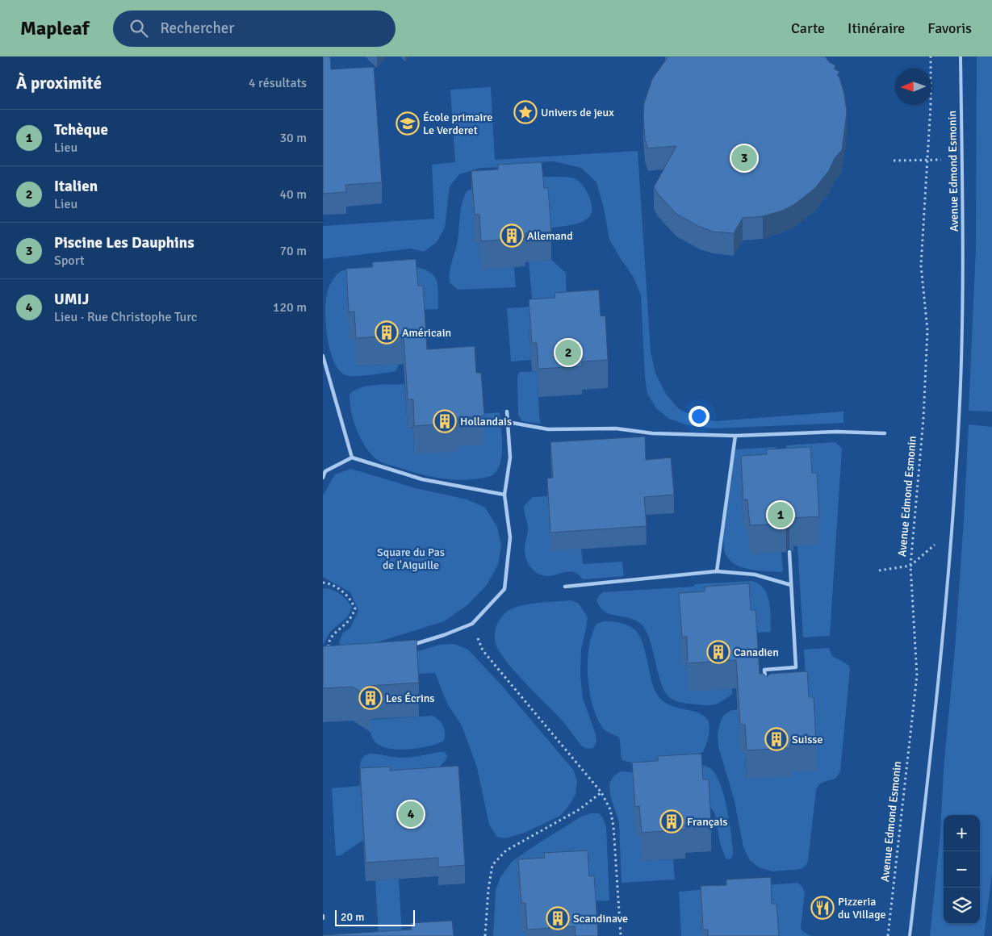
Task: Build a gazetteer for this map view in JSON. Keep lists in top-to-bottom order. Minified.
{"streets":{"lane":["Avenue Edmond Esmonin"]},"parks":["Square du Pas de l'Aiguille"],"places":{"place":["Univers de jeux"],"school or university":["École primaire Le Verderet"],"building":["Allemand","Américain","Hollandais","Canadien","Les Écrins","Suisse","Français","Scandinave"],"restaurant":["Pizzeria du Village"]},"scale_bar":"20 m","north":"left","page":{"header":"Mapleaf","search":"Rechercher","nav":["Carte","Itinéraire","Favoris"],"heading":["À proximité","4 résultats"],"list":[{"mark":"1","name":"Tchèque","note":"Lieu","value":"30 m"},{"mark":"2","name":"Italien","note":"Lieu","value":"40 m"},{"mark":"3","name":"Piscine Les Dauphins","note":"Sport","value":"70 m"},{"mark":"4","name":"UMIJ","note":"Lieu · Rue Christophe Turc","value":"120 m"}],"pins":["3","2","1","4"],"map_buttons":["+","−"],"scale":"20 m"}}
